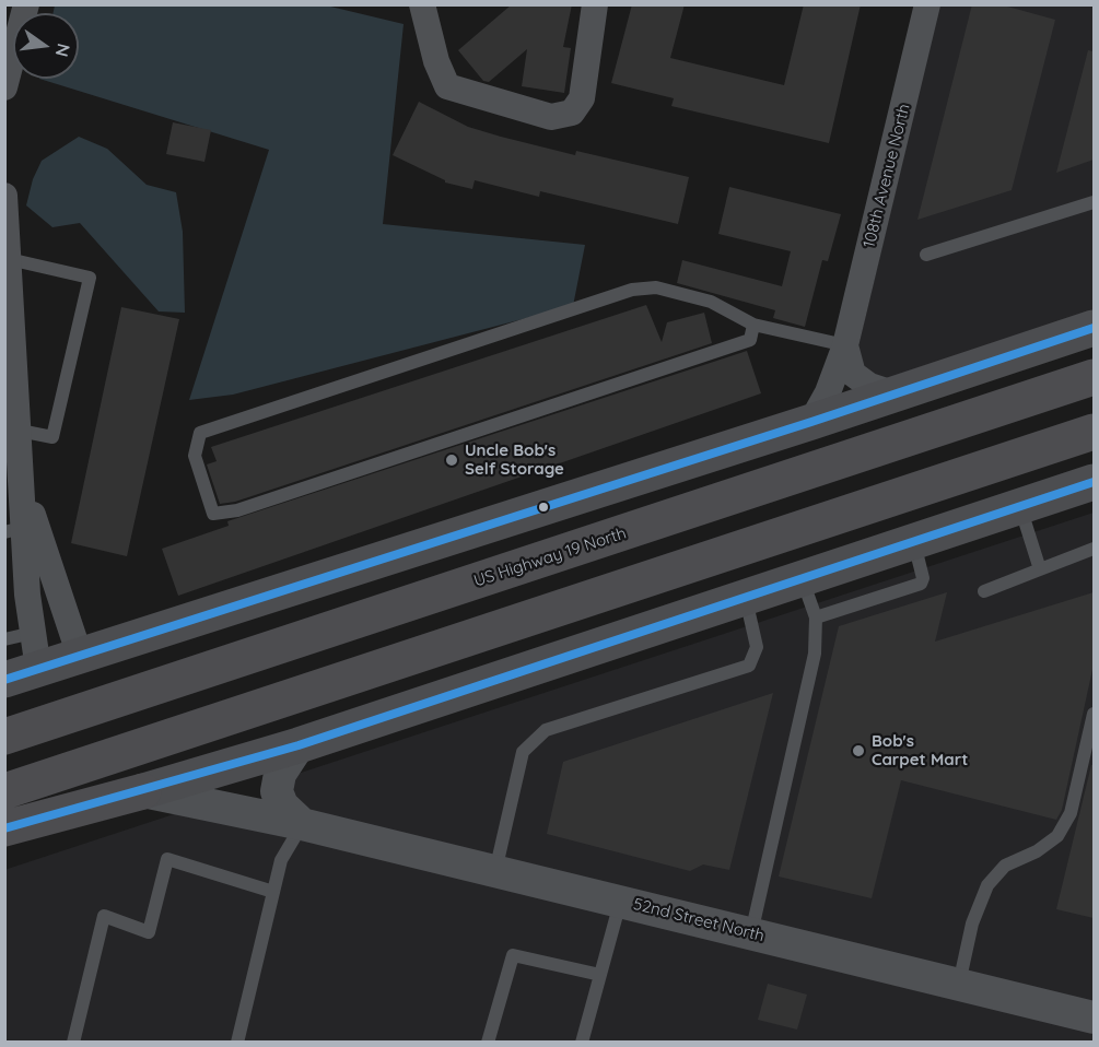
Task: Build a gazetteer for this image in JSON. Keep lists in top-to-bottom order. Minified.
{"streets":{"highway":["US Highway 19 North"],"street":["108th Avenue North","52nd Street North"]},"places":["Uncle Bob's Self Storage","Bob's Carpet Mart"],"north":"right"}
